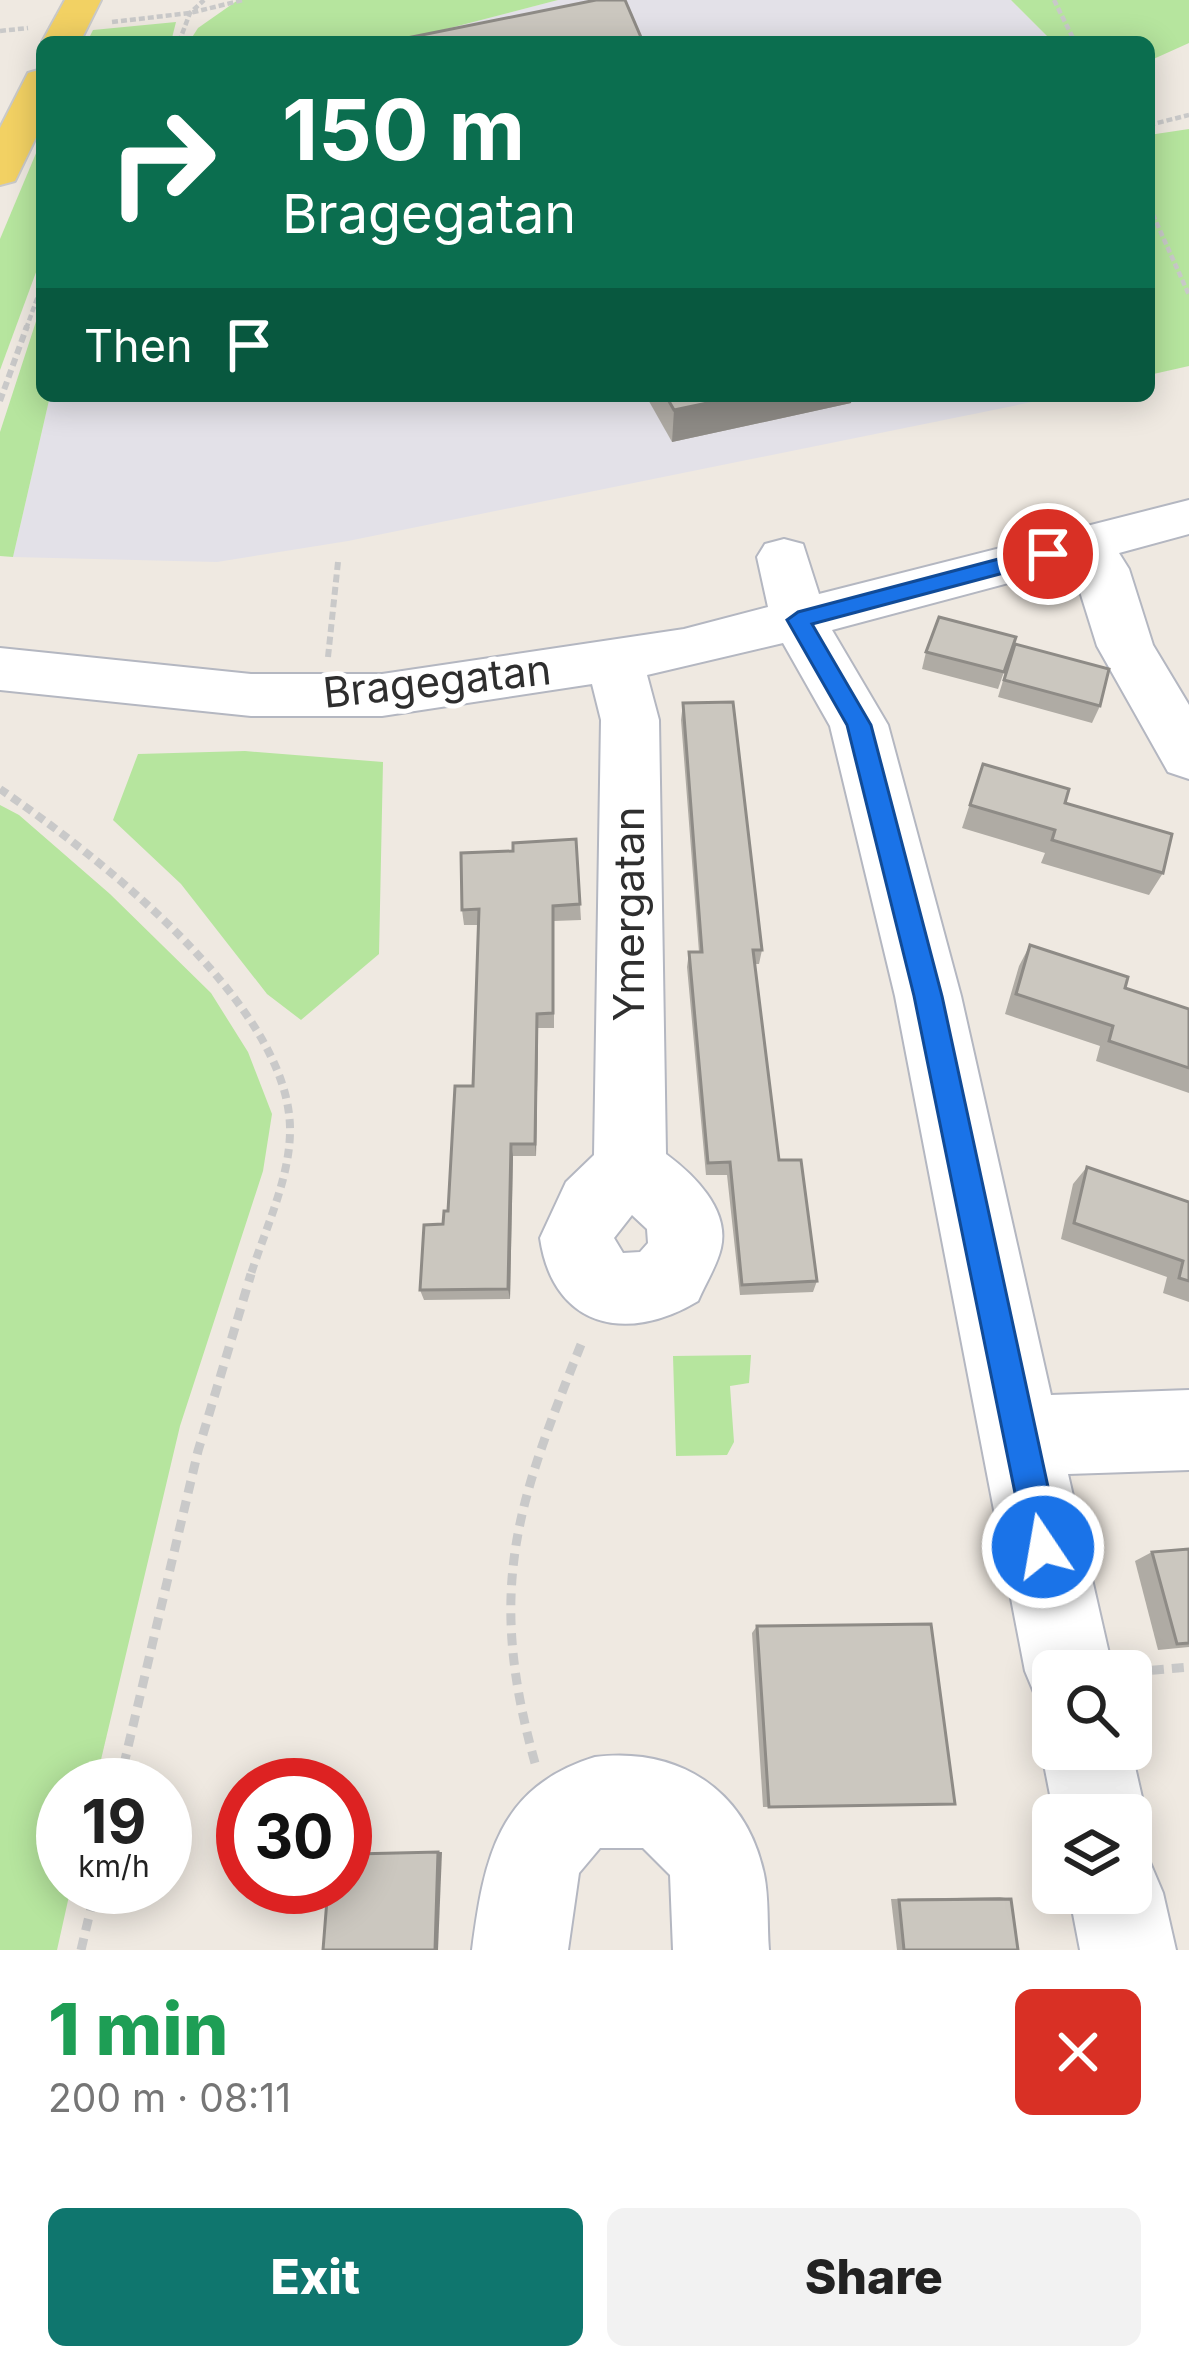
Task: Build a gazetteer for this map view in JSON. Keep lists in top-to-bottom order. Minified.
{"streets":{"street":["Bragegatan","Ymergatan"]},"crossings":[["Bragegatan","Ymergatan"]],"page":{"turn":["150 m","Bragegatan"],"then":"Then","speed":"19 km/h","limit":"30","heading":["1 min","200 m · 08:11"],"buttons":["Exit","Share"]}}
